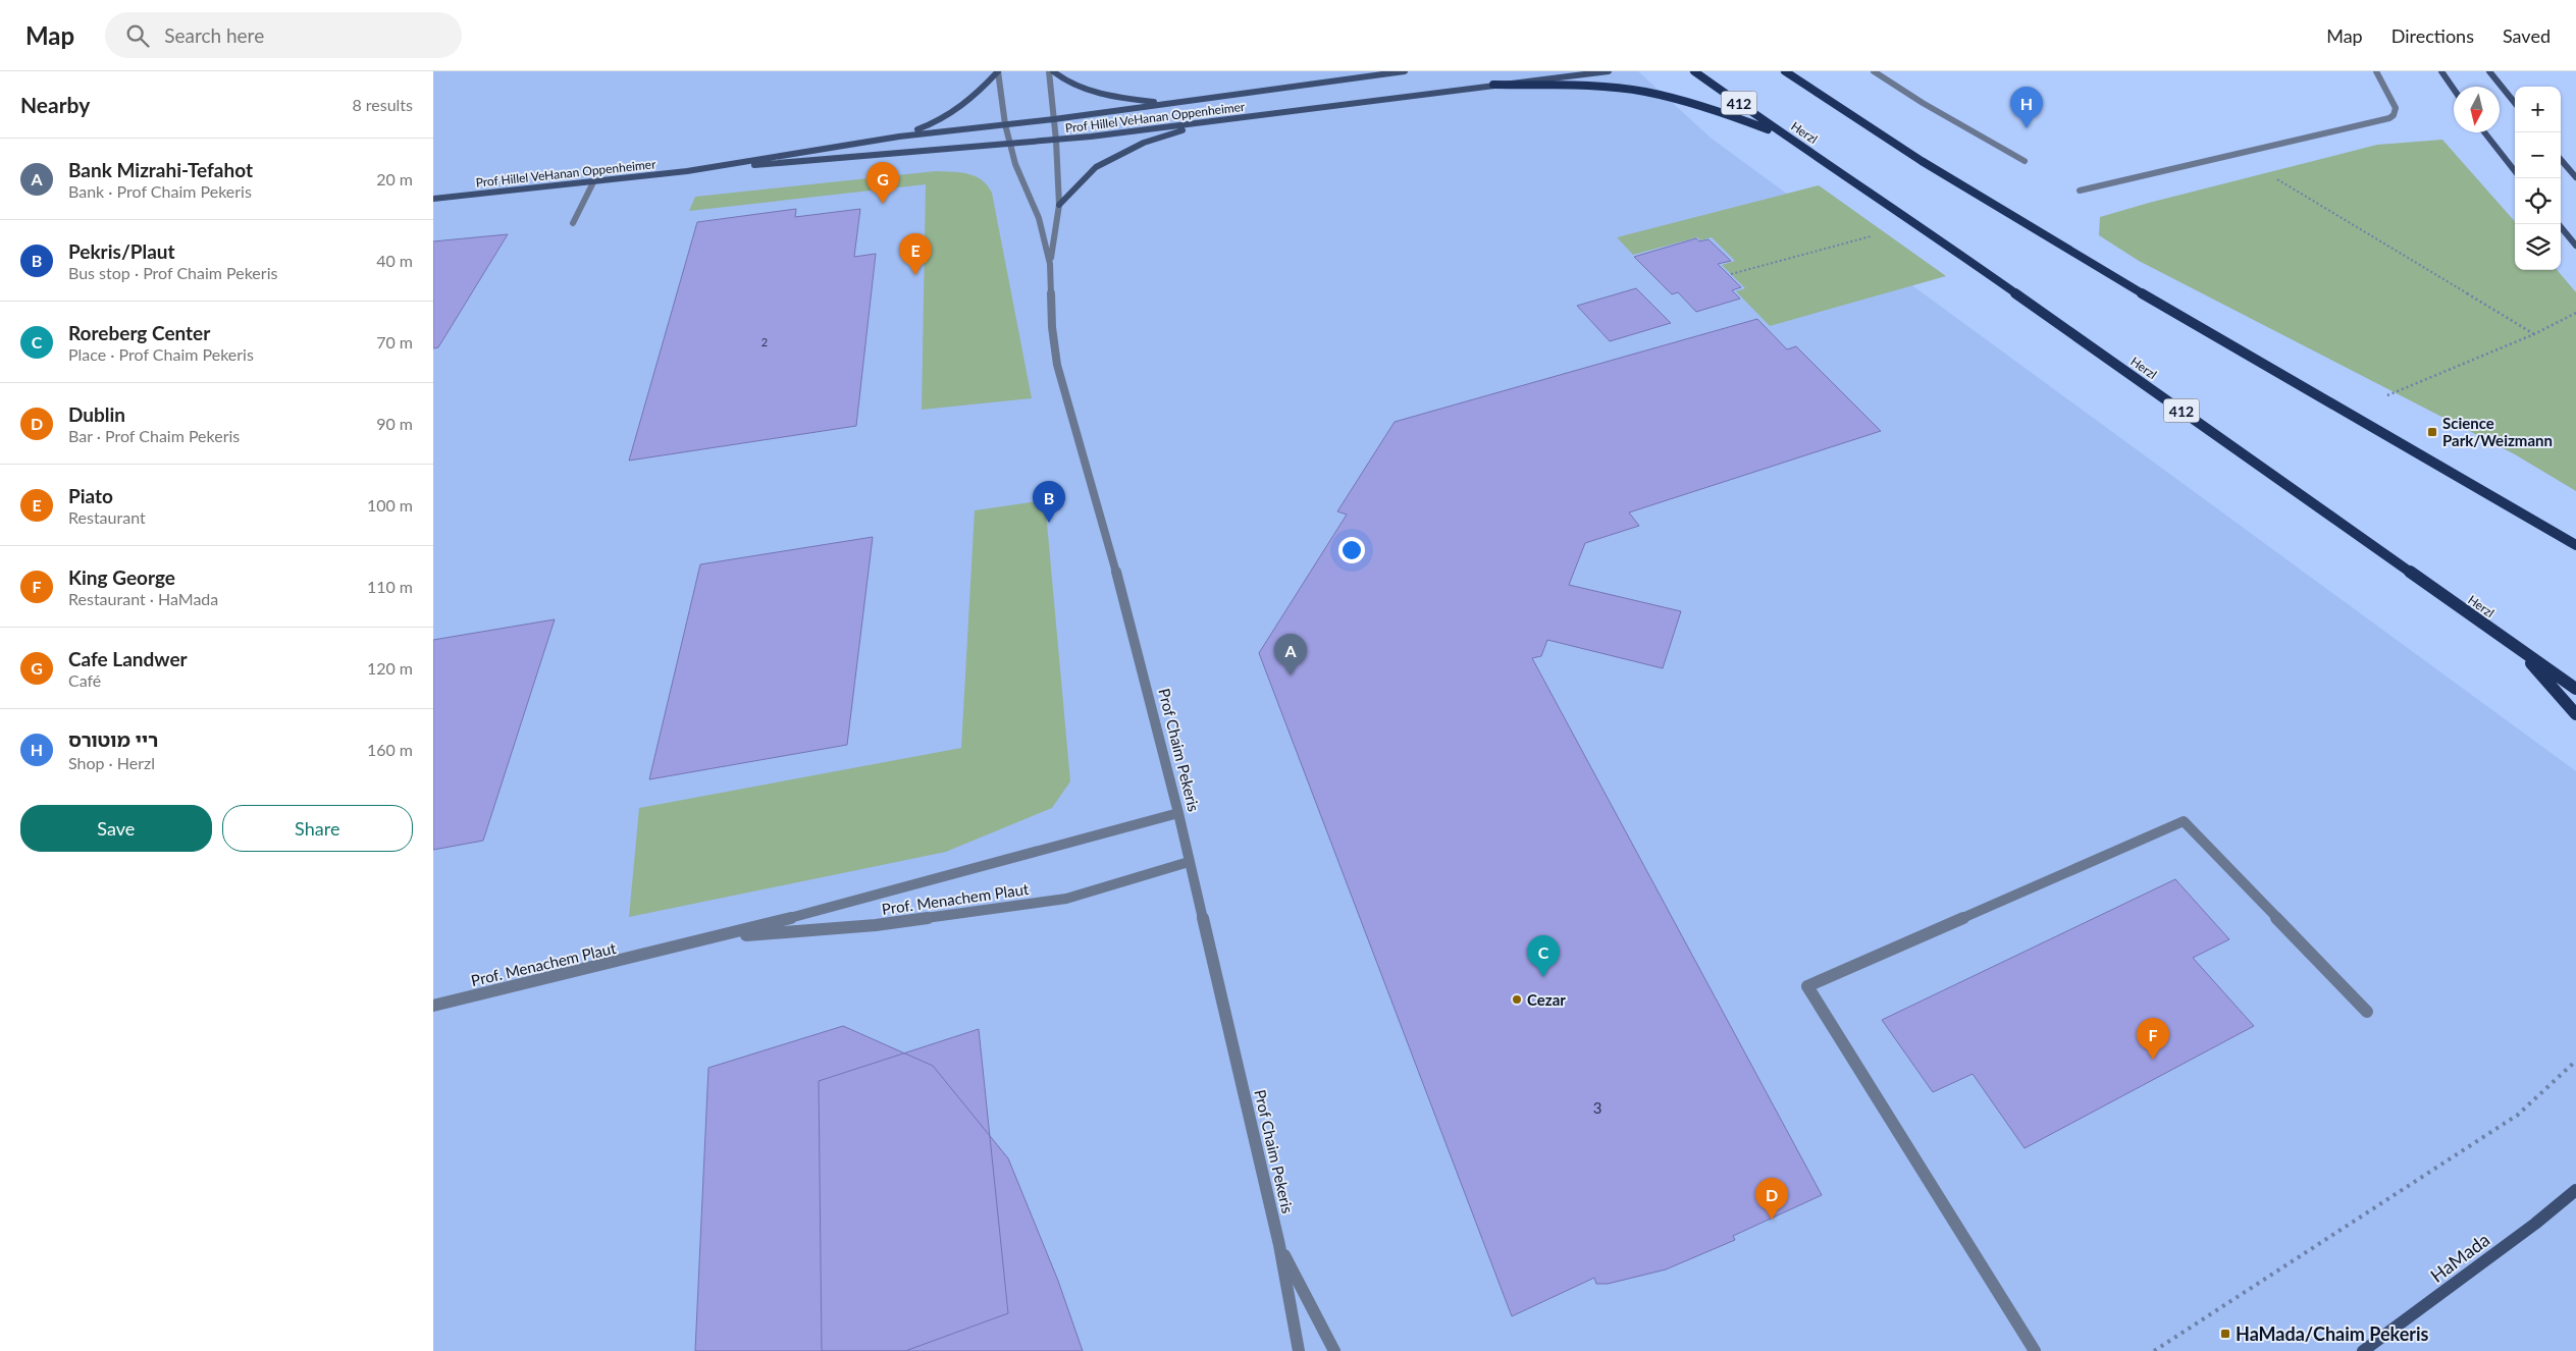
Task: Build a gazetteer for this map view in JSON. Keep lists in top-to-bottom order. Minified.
{"streets":{"main road":["412","Herzl"],"street":["Prof Hillel VeHanan Oppenheimer","Prof Chaim Pekeris","Prof. Menachem Plaut","HaMada"]},"crossings":[["Prof Hillel VeHanan Oppenheimer","Prof Chaim Pekeris"],["Prof Chaim Pekeris","Prof. Menachem Plaut"]],"places":{"transit":["Science Park/Weizmann","HaMada/Chaim Pekeris"],"other":["Cezar"]},"house_numbers":["2","3"],"north":"bottom","page":{"header":"Map","search":"Search here","nav":["Map","Directions","Saved"],"heading":["Nearby","8 results"],"map_buttons":["+","−"],"pins":["H","G","E","B","A","C","F","D"],"list":[{"mark":"A","name":"Bank Mizrahi-Tefahot","note":"Bank · Prof Chaim Pekeris","value":"20 m"},{"mark":"B","name":"Pekris/Plaut","note":"Bus stop · Prof Chaim Pekeris","value":"40 m"},{"mark":"C","name":"Roreberg Center","note":"Place · Prof Chaim Pekeris","value":"70 m"},{"mark":"D","name":"Dublin","note":"Bar · Prof Chaim Pekeris","value":"90 m"},{"mark":"E","name":"Piato","note":"Restaurant","value":"100 m"},{"mark":"F","name":"King George","note":"Restaurant · HaMada","value":"110 m"},{"mark":"G","name":"Cafe Landwer","note":"Café","value":"120 m"},{"mark":"H","name":"ריי מוטורס","note":"Shop · Herzl","value":"160 m"}],"buttons":["Save","Share"]}}
